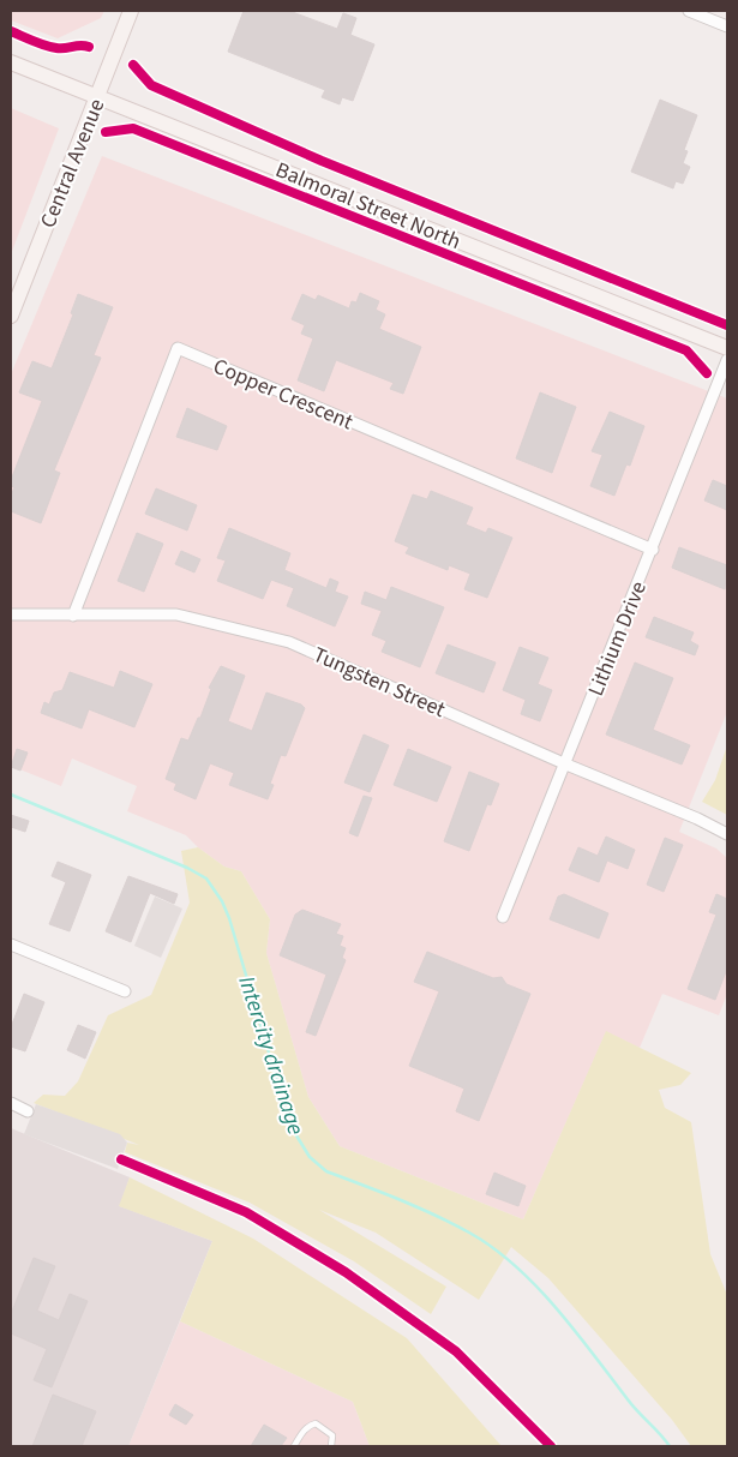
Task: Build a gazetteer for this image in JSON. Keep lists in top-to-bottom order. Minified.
{"streets":{"main road":["Central Avenue","Balmoral Street North"],"street":["Copper Crescent","Lithium Drive","Tungsten Street"]},"crossings":[["Central Avenue","Balmoral Street North"],["Copper Crescent","Lithium Drive"],["Copper Crescent","Tungsten Street"],["Lithium Drive","Tungsten Street"]],"water":["Intercity drainage"]}
